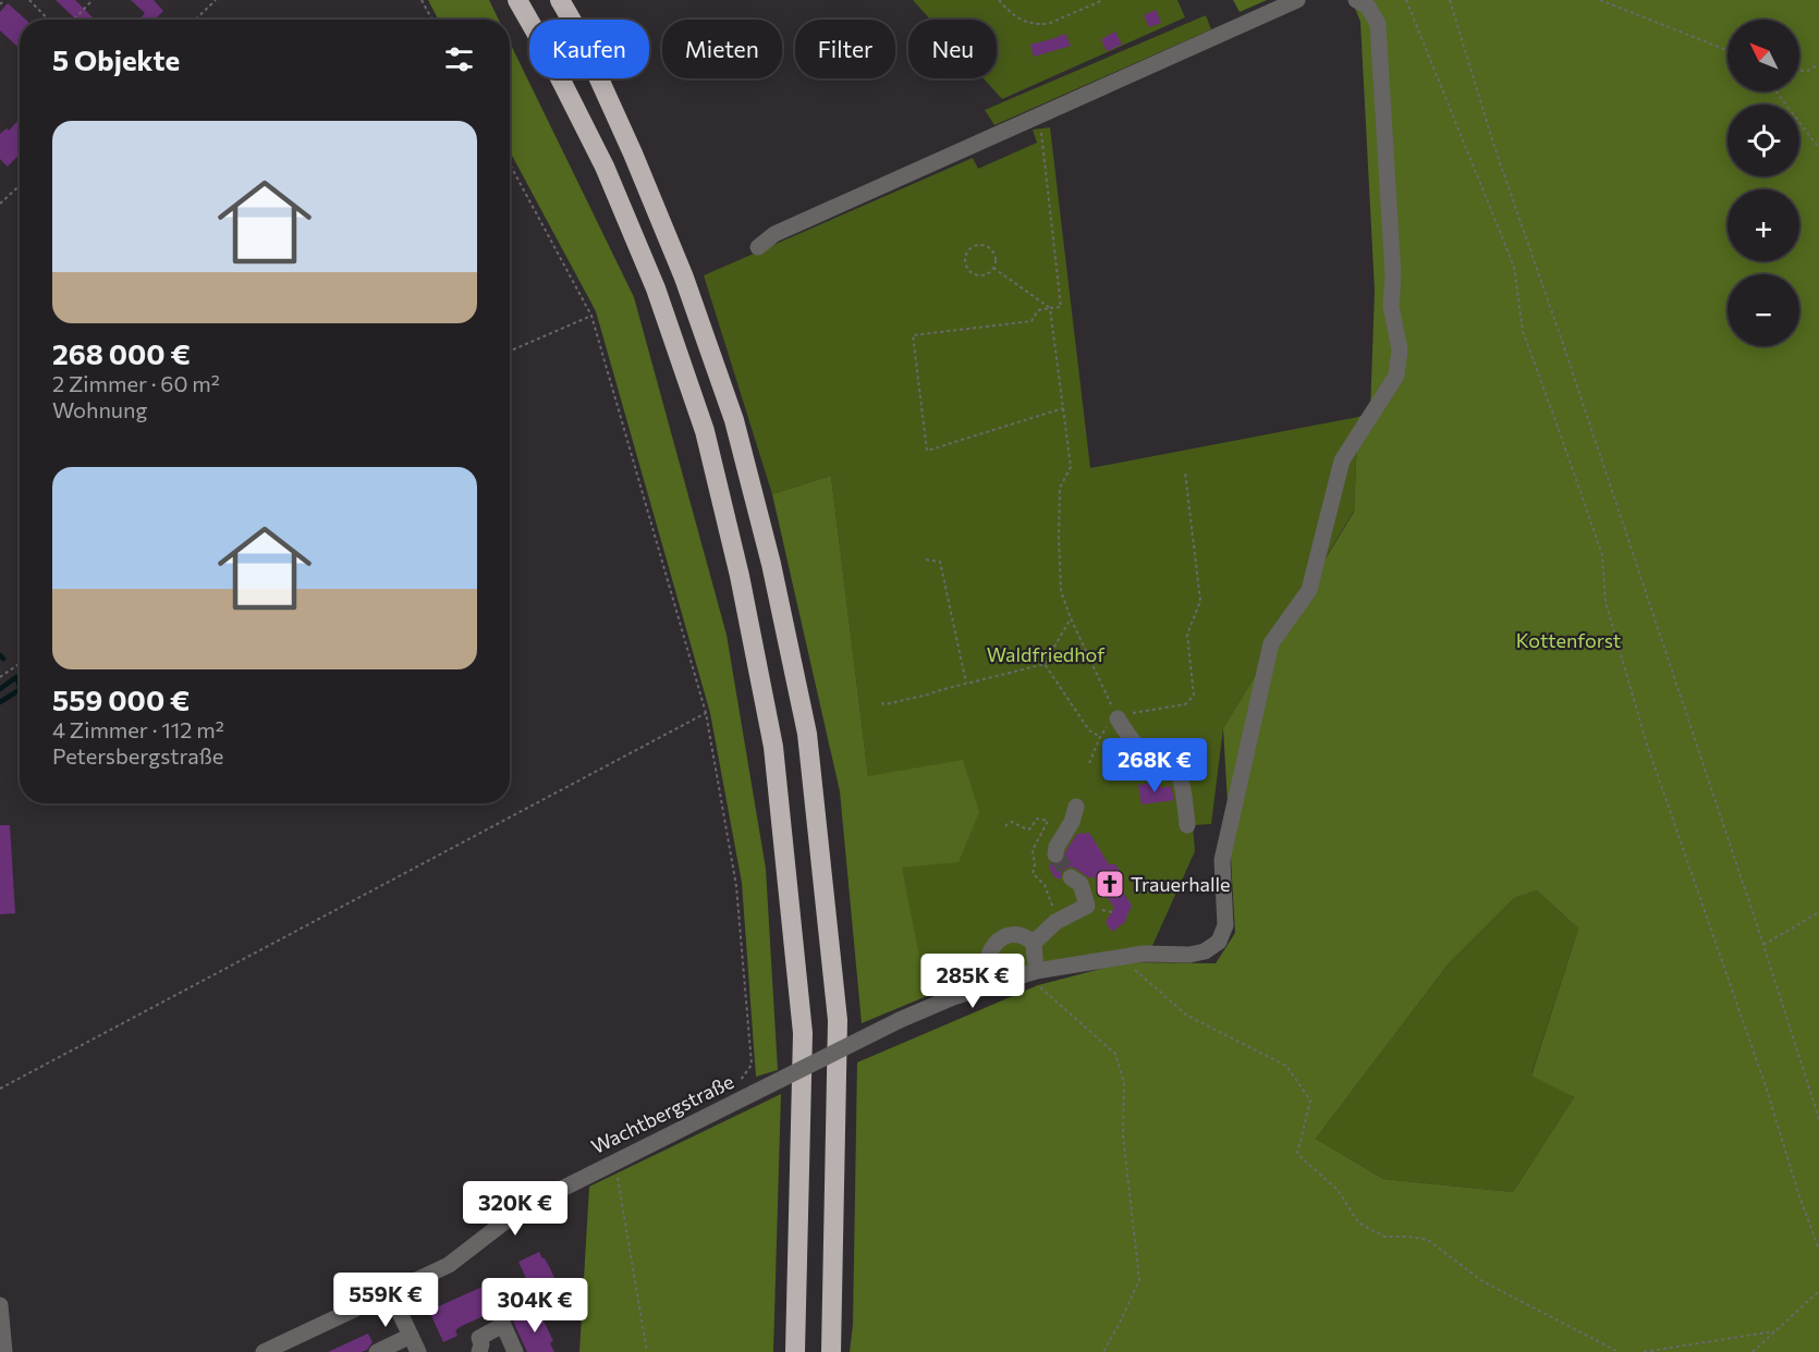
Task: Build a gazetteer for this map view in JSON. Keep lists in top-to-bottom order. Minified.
{"streets":{"street":["Wachtbergstraße"]},"parks":["Kottenforst","Waldfriedhof"],"places":{"church":["Trauerhalle"]},"north":"top left","page":{"map_buttons":["+","−"],"chip":["Kaufen","Mieten","Filter","Neu"],"heading":"5 Objekte","list":[{"name":"268 000 €","note":"2 Zimmer · 60 m² · Wohnung"},{"name":"559 000 €","note":"4 Zimmer · 112 m² · Petersbergstraße"}],"price":["268K €","285K €","320K €","559K €","304K €"]}}
